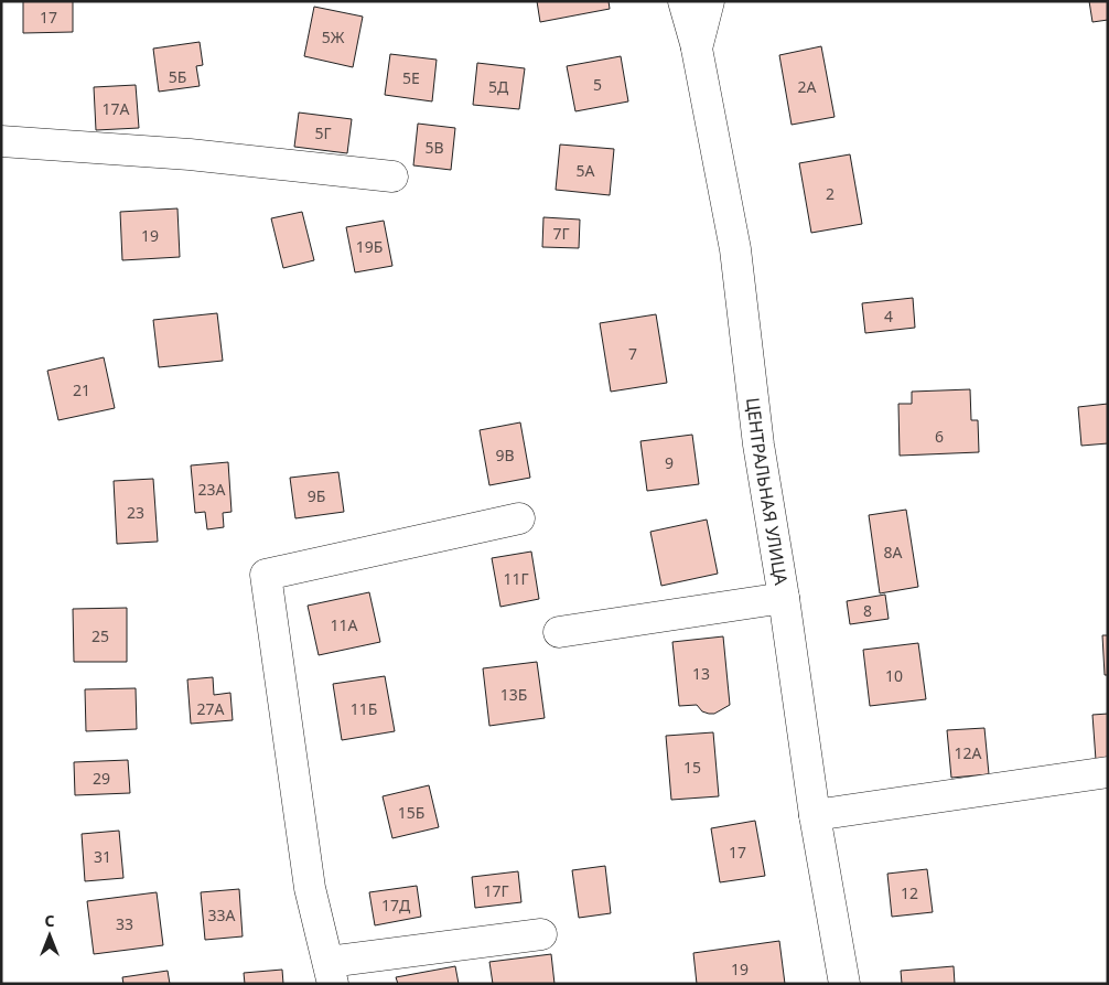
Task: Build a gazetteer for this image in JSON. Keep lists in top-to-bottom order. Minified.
{"streets":{"street":["ЦЕНТРАЛЬНАЯ УЛИЦА"]},"house_numbers":["17","5Ж","5Б","5Е","5","5Д","2А","17А","5Г","5В","5А","2","7Г","19","19Б","4","7","21","6","9В","9","23А","9Б","23","8А","11Г","8","11А","25","13","10","13Б","27А","11Б","12А","15","29","15Б","17","31","17Г","12","17Д","33А","33","19"],"north":"top"}
